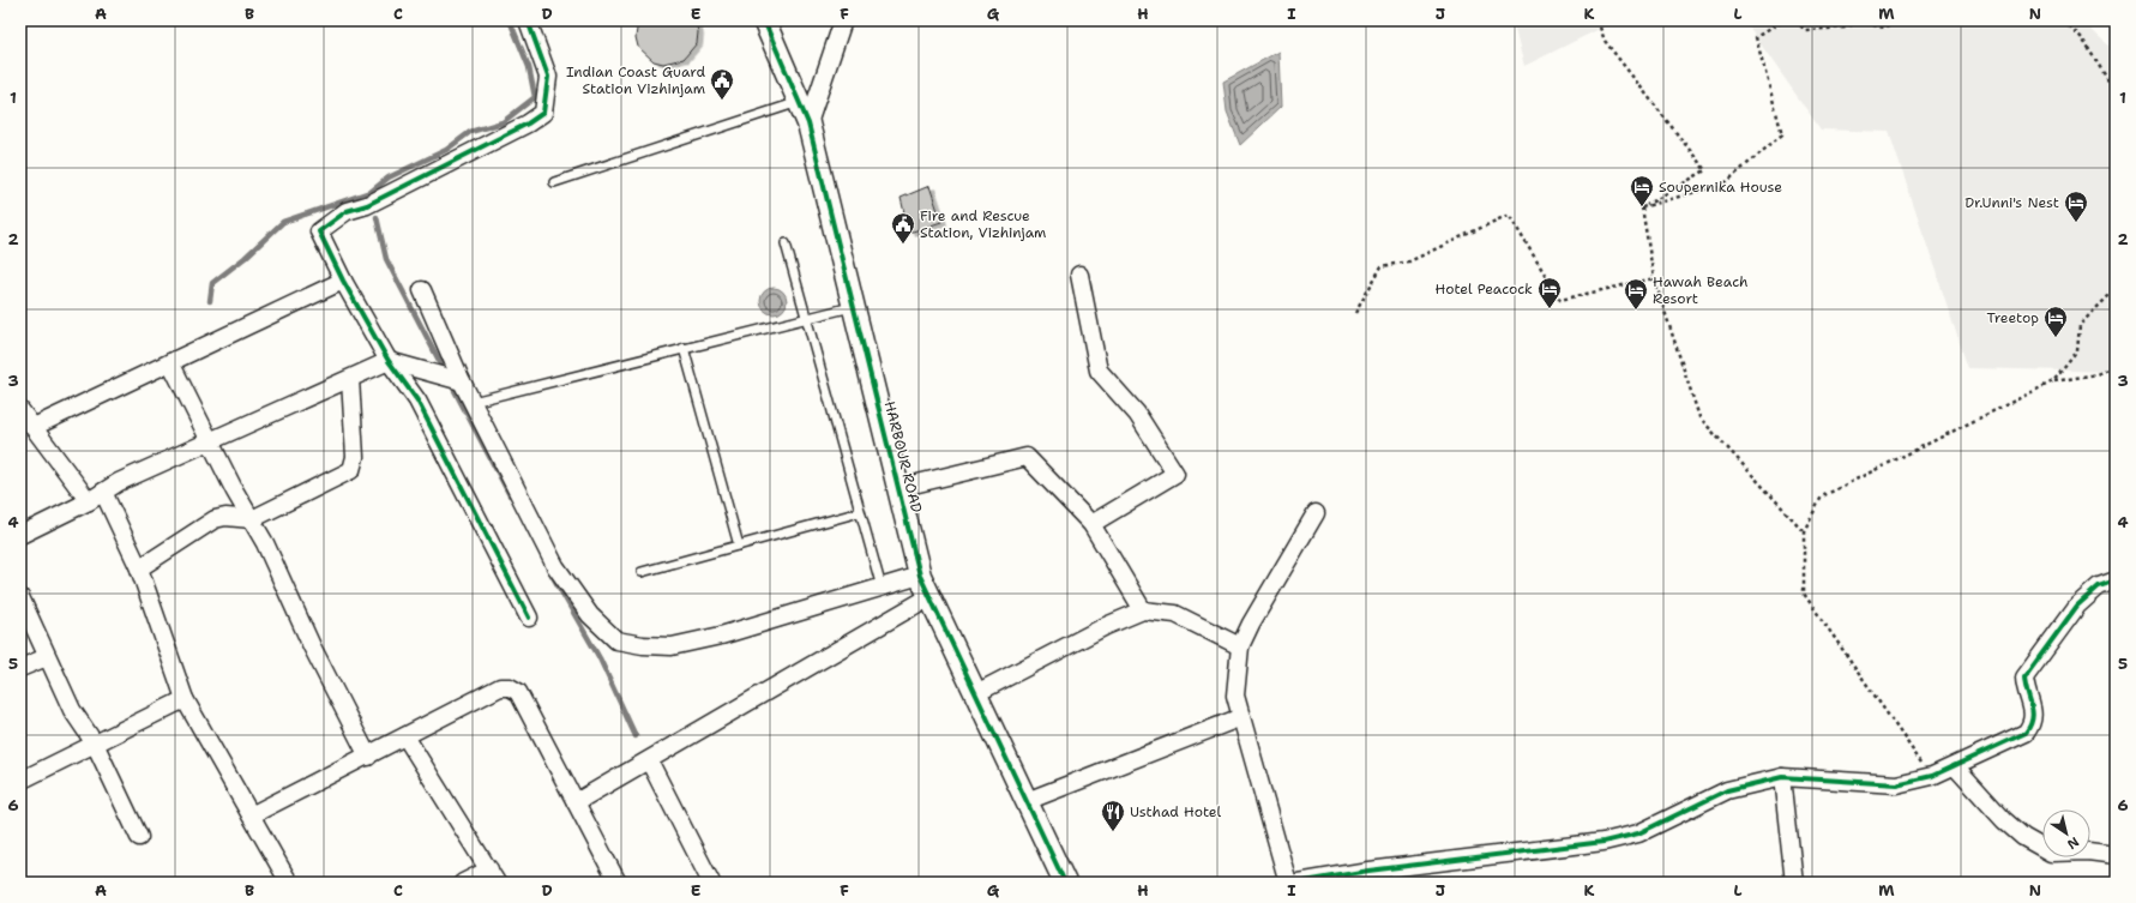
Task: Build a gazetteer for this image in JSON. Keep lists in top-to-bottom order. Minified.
{"streets":{"street":["HARBOUR ROAD"]},"places":{"public building":["Indian Coast Guard Station Vizhinjam","Fire and Rescue Station, Vizhinjam"],"hotel":["Soupernika House","Dr.Unni's Nest","Hotel Peacock","Hawah Beach Resort","Treetop"],"restaurant":["Usthad Hotel"]},"north":"bottom right","grid":{"columns":["A","B","C","D","E","F","G","H","I","J","K","L","M","N"],"rows":["1","2","3","4","5","6"]}}
